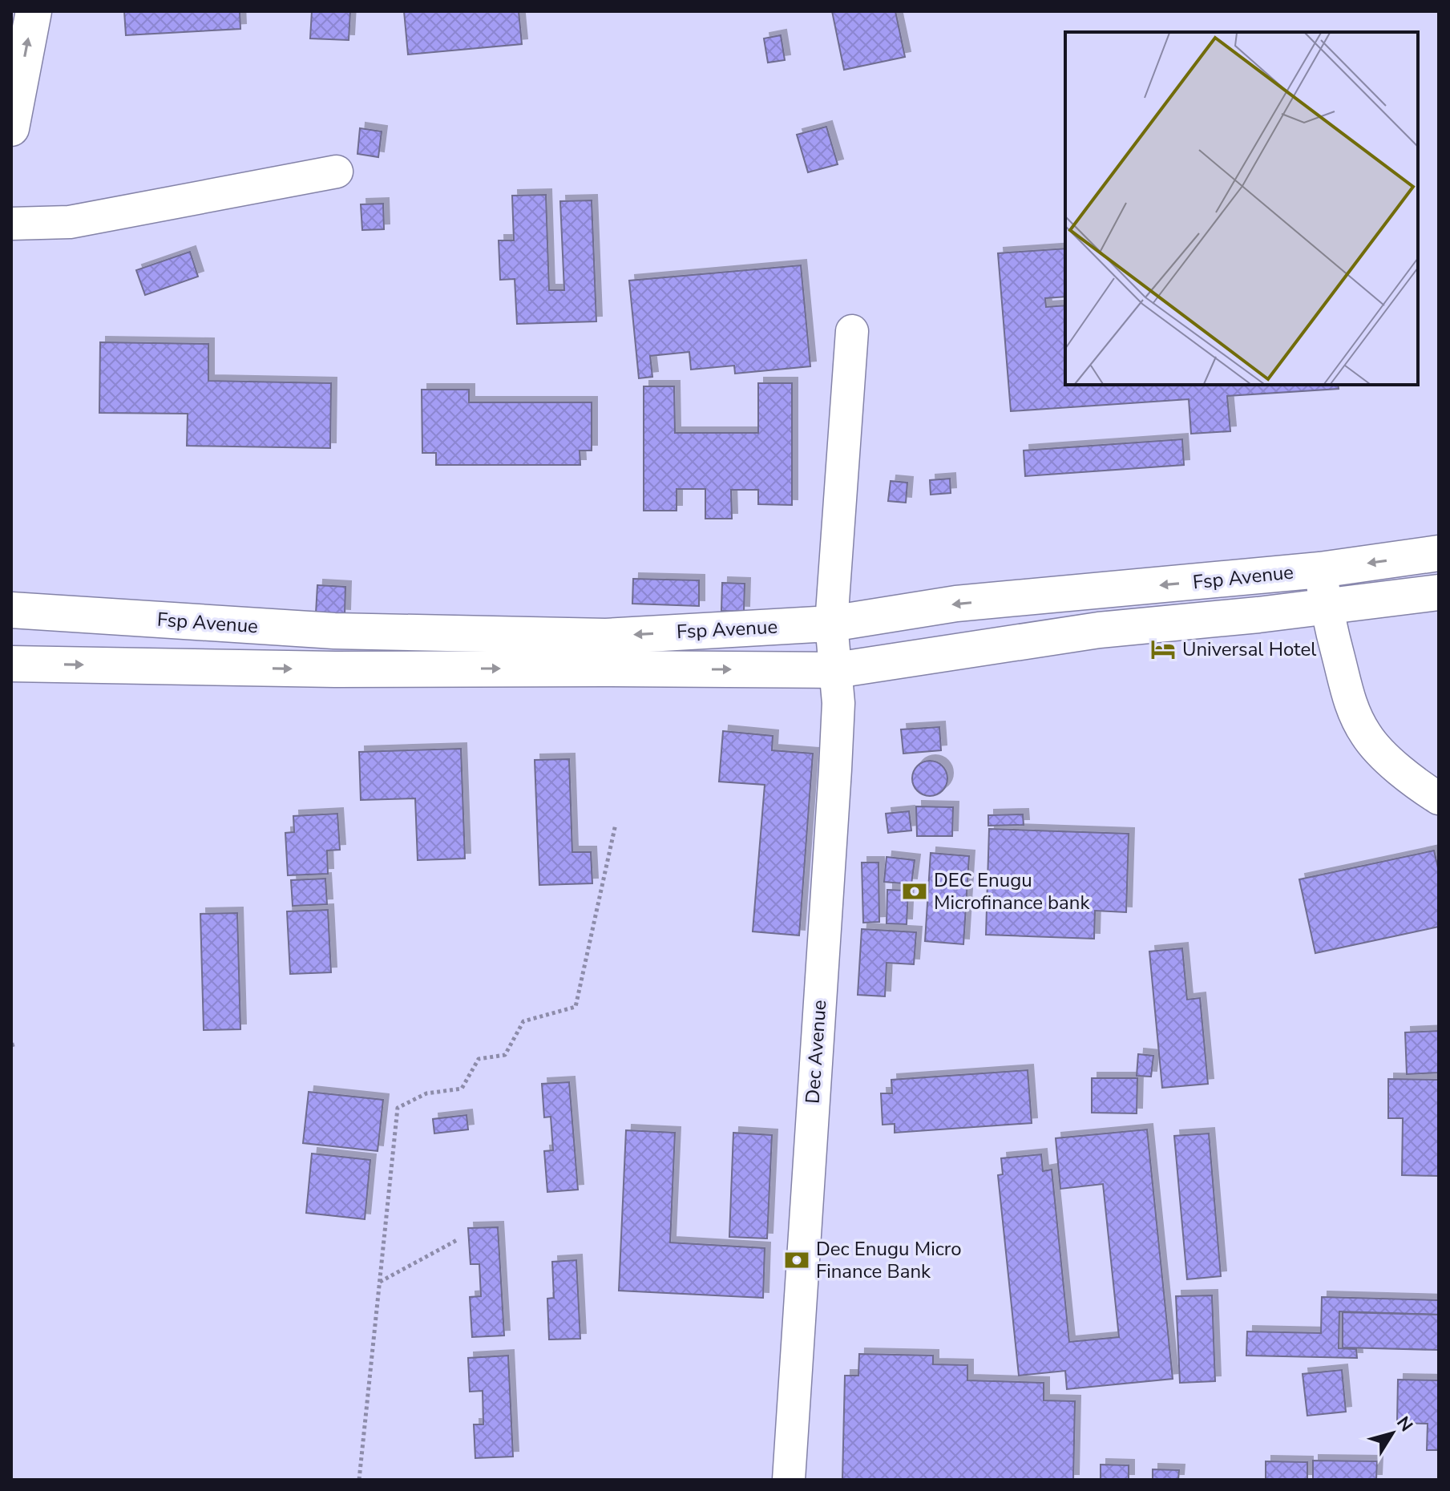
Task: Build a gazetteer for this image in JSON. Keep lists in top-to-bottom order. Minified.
{"streets":{"main road":["Fsp Avenue"],"street":["Dec Avenue"]},"crossings":[["Fsp Avenue","Dec Avenue"]],"places":{"hotel":["Universal Hotel"],"bank":["DEC Enugu Microfinance bank","Dec Enugu Micro Finance Bank"]},"north":"top right"}
